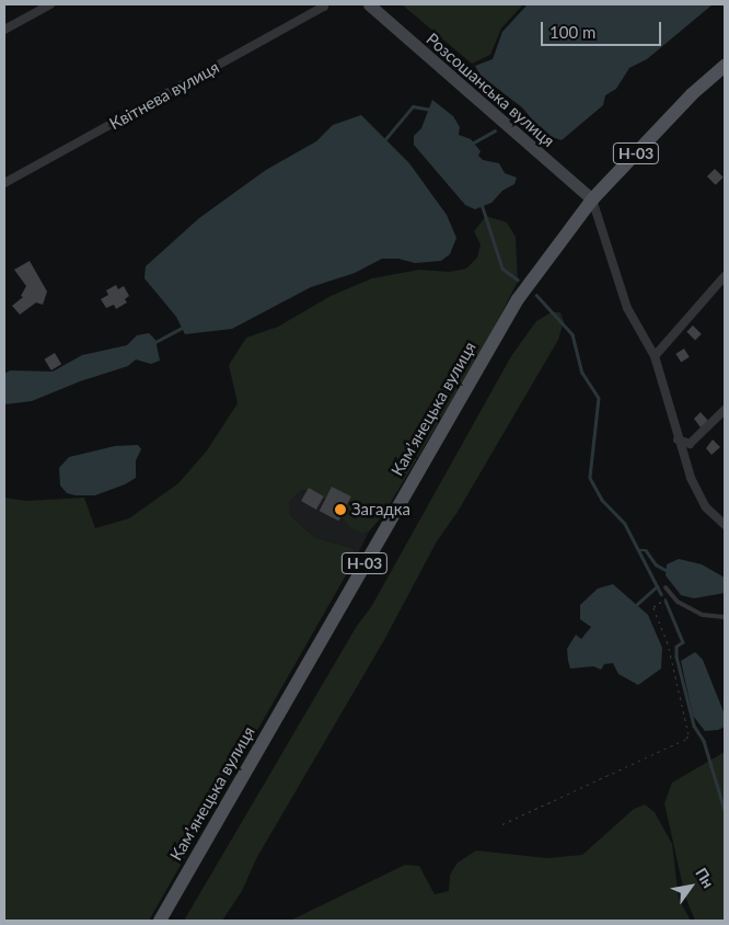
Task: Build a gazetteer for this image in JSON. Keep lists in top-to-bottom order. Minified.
{"streets":{"main road":["Н-03","Камʼянецька вулиця"],"street":["Розсошанська вулиця","Квітнева вулиця"]},"crossings":[["Розсошанська вулиця","Камʼянецька вулиця"]],"places":["Загадка"],"scale_bar":"100 m","north":"top right"}
